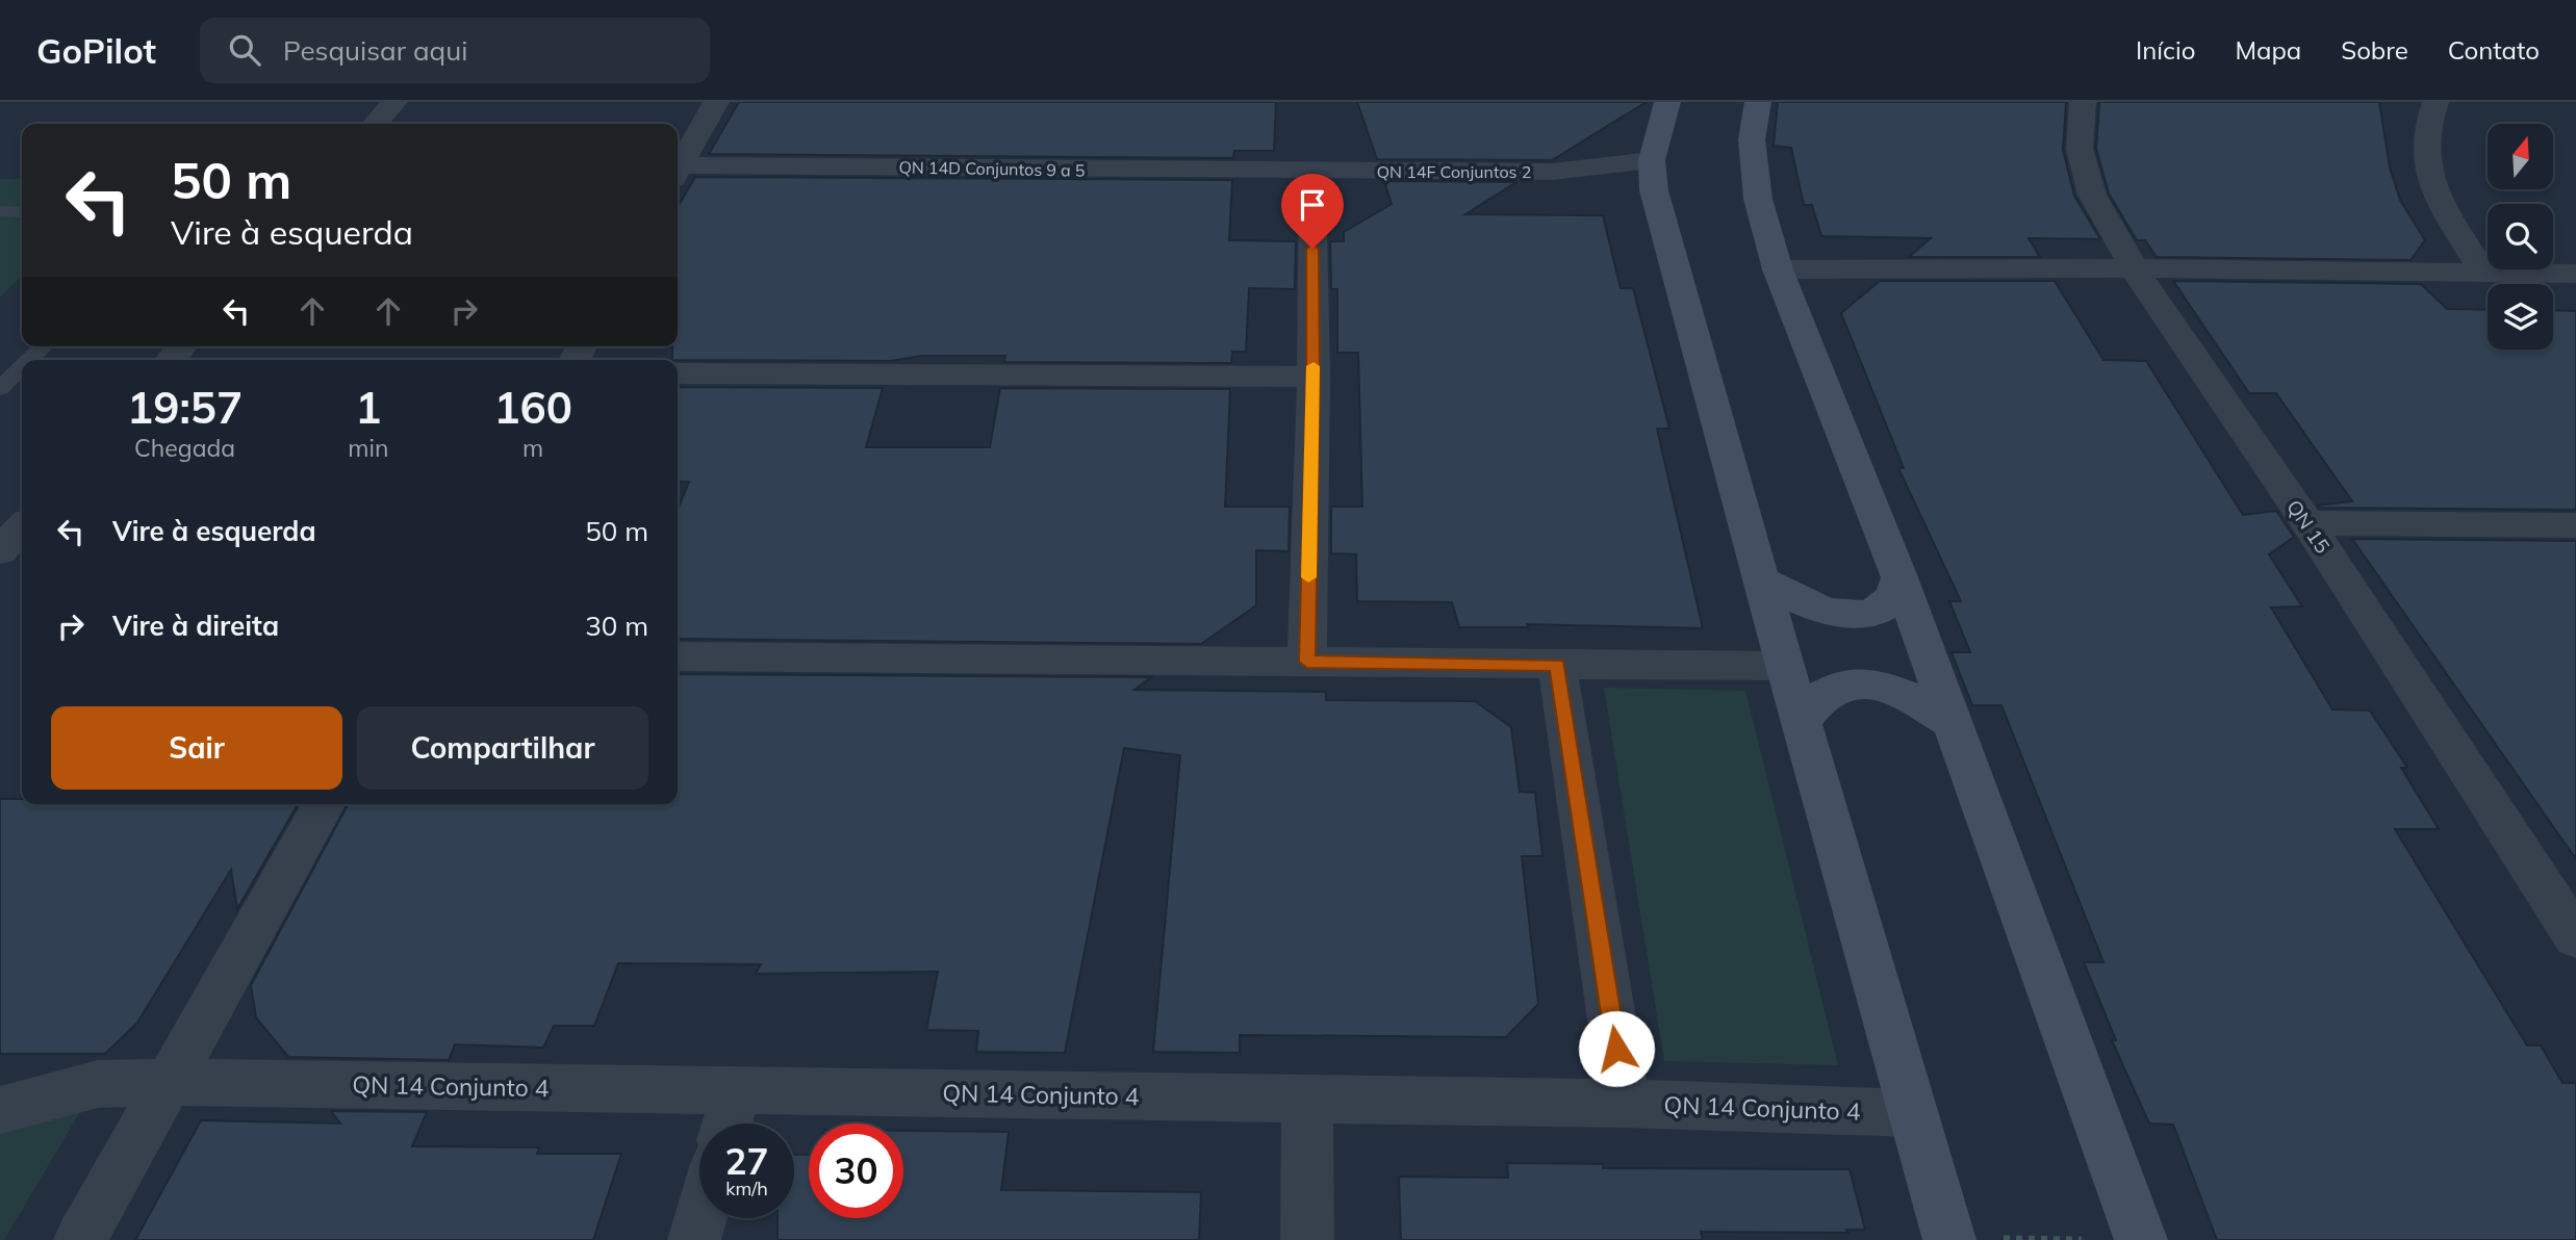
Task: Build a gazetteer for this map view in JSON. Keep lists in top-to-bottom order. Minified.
{"streets":{"street":["QN 14D Conjuntos 9 a 5","QN 14F Conjuntos 2","QN 15","QN 14 Conjunto 4"]},"crossings":[["QN 14D Conjuntos 9 a 5","QN 14F Conjuntos 2"]],"north":"top","page":{"header":"GoPilot","search":"Pesquisar aqui","nav":["Início","Mapa","Sobre","Contato"],"turn":["50 m","Vire à esquerda"],"eta":["19:57","Chegada","1","min","160","m"],"list":[{"name":"Vire à esquerda","value":"50 m"},{"name":"Vire à direita","value":"30 m"}],"buttons":["Sair","Compartilhar"],"speed":"27 km/h","limit":"30"}}
